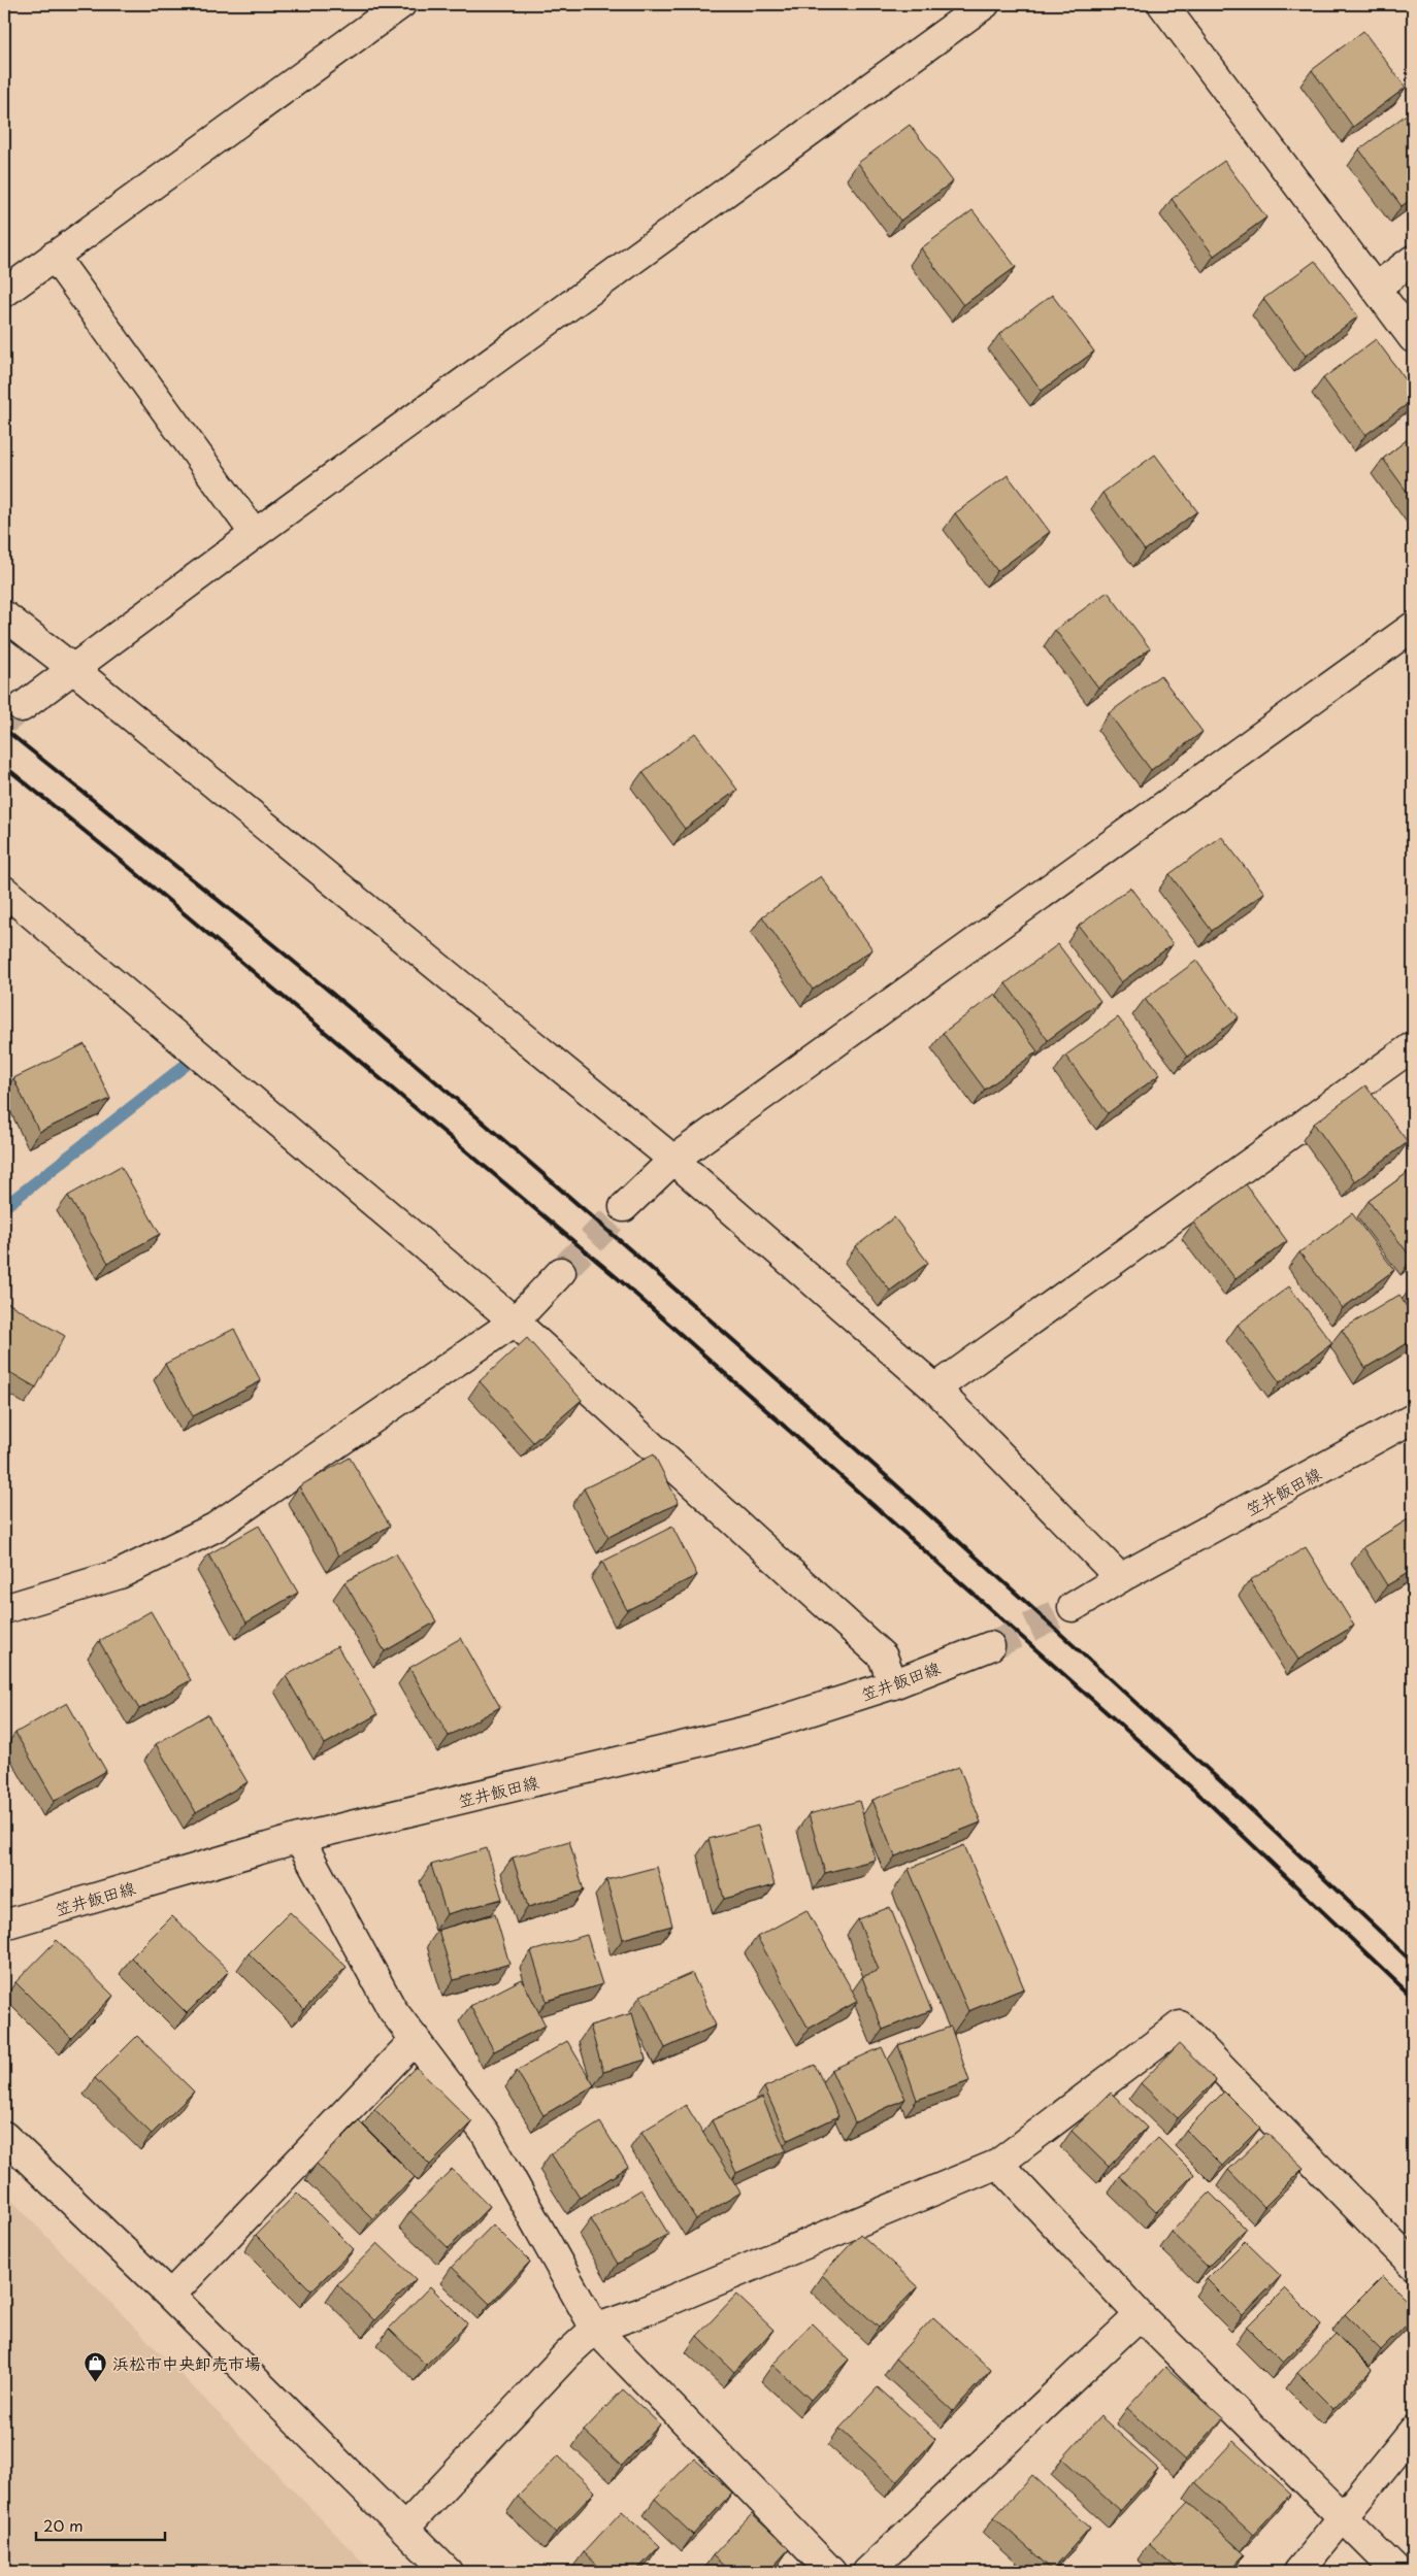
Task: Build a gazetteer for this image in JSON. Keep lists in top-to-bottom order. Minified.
{"streets":{"street":["笠井飯田線"]},"places":{"shop":["浜松市中央卸売市場"]},"scale_bar":"20 m"}
